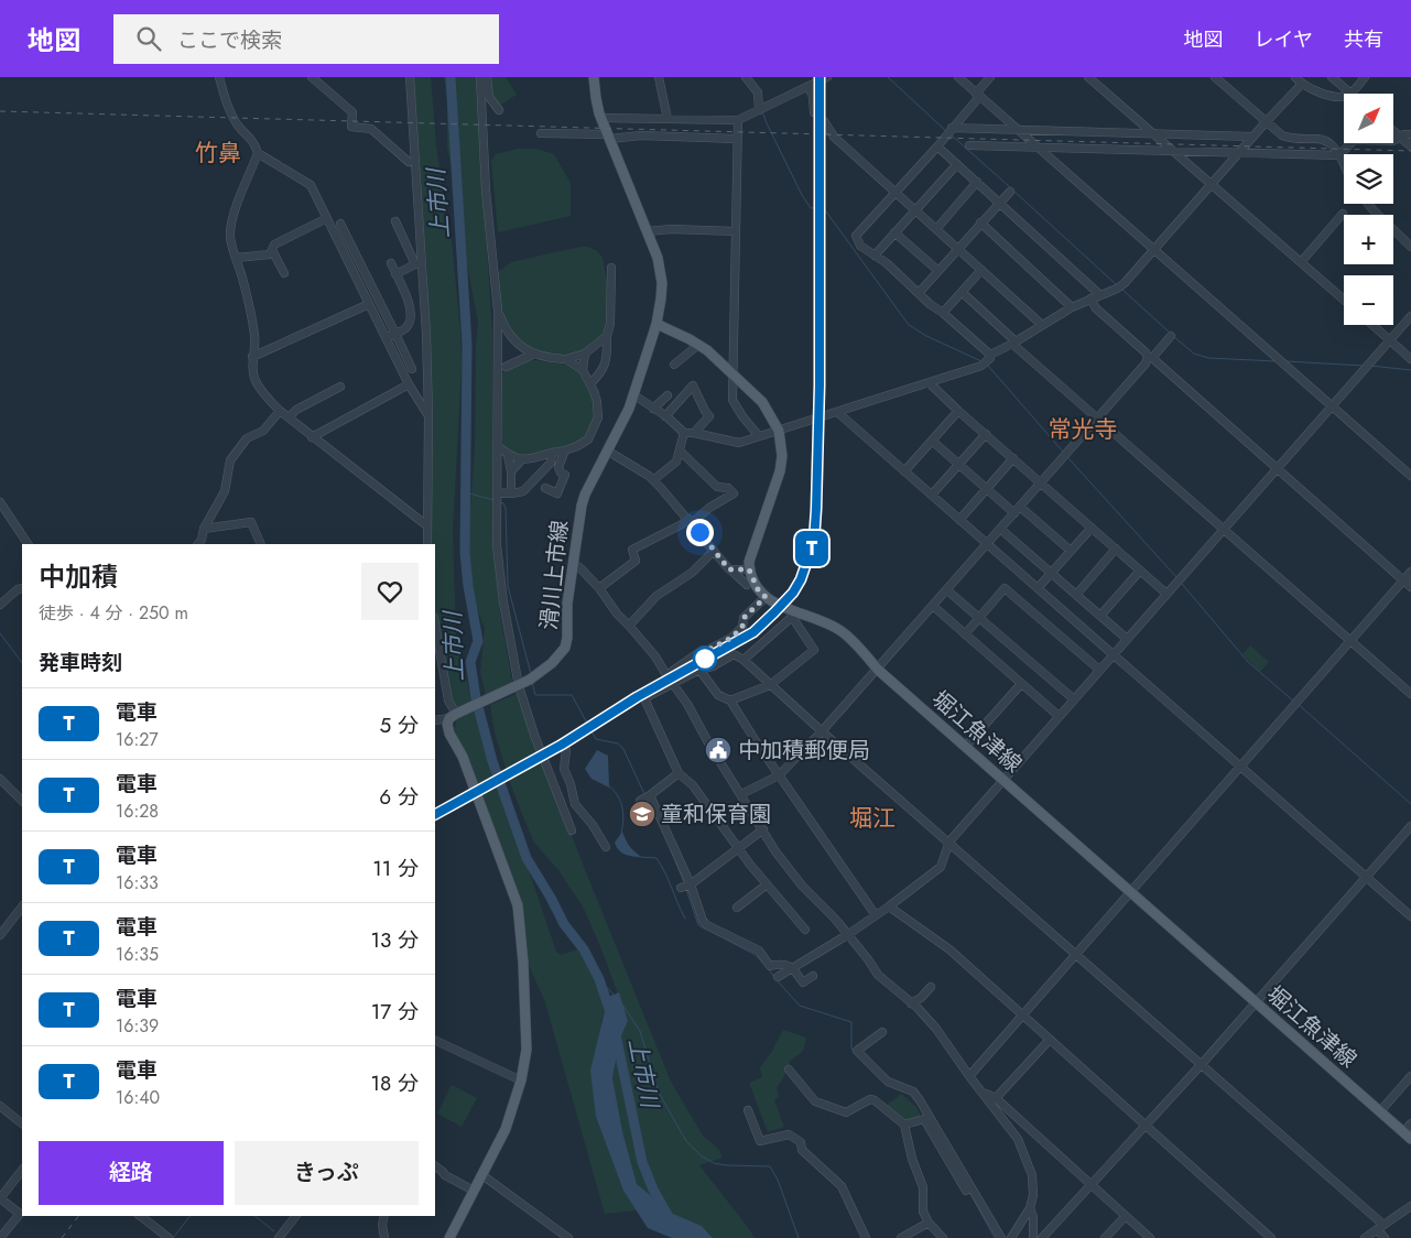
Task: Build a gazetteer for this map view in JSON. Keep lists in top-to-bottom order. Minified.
{"streets":{"main road":["滑川上市線","堀江魚津線"]},"districts":["竹鼻","常光寺","堀江"],"water":["上市川"],"places":{"public building":["中加積郵便局"],"school or university":["童和保育園"]},"north":"top right","page":{"header":"地図","search":"ここで検索","nav":["地図","レイヤ","共有"],"on_map":"T","map_buttons":["+","−"],"heading":[["中加積","徒歩 · 4 分 · 250 m"],"発車時刻"],"list":[{"mark":"T","name":"電車","note":"16:27","value":"5 分"},{"mark":"T","name":"電車","note":"16:28","value":"6 分"},{"mark":"T","name":"電車","note":"16:33","value":"11 分"},{"mark":"T","name":"電車","note":"16:35","value":"13 分"},{"mark":"T","name":"電車","note":"16:39","value":"17 分"},{"mark":"T","name":"電車","note":"16:40","value":"18 分"}],"buttons":["経路","きっぷ"]}}
